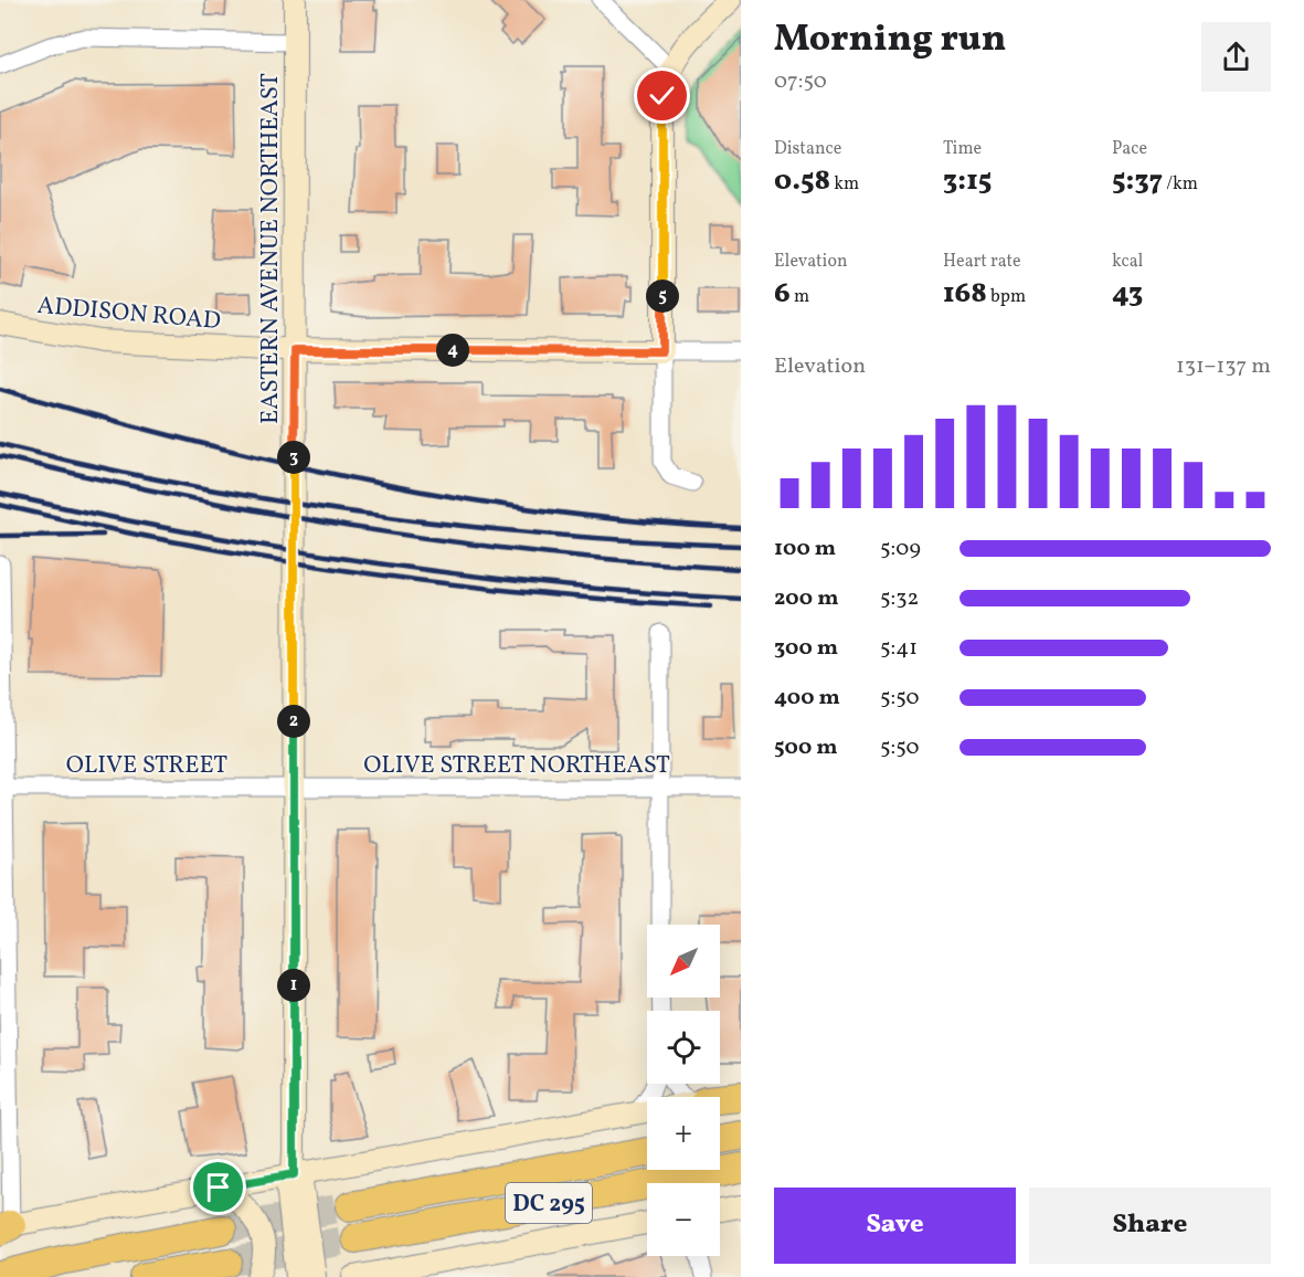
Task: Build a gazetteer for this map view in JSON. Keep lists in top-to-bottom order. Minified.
{"streets":{"highway":["DC 295"],"main road":["EASTERN AVENUE NORTHEAST","ADDISON ROAD"],"street":["OLIVE STREET","OLIVE STREET NORTHEAST"]},"crossings":[["EASTERN AVENUE NORTHEAST","ADDISON ROAD"],["EASTERN AVENUE NORTHEAST","OLIVE STREET"],["EASTERN AVENUE NORTHEAST","OLIVE STREET NORTHEAST"],["OLIVE STREET","OLIVE STREET NORTHEAST"]],"north":"bottom left","page":{"heading":["Morning run","07:50"],"stats":[["Distance","0.58 km"],["Time","3:15"],["Pace","5:37 /km"],["Elevation","6 m"],["Heart rate","168 bpm"],["kcal","43"]],"pins":["5","4","3","2","1"],"chart":["Elevation","131–137 m"],"list":[{"name":"100 m","note":"5:09"},{"name":"200 m","note":"5:32"},{"name":"300 m","note":"5:41"},{"name":"400 m","note":"5:50"},{"name":"500 m","note":"5:50"}],"map_buttons":["+","−"],"buttons":["Save","Share"]}}
